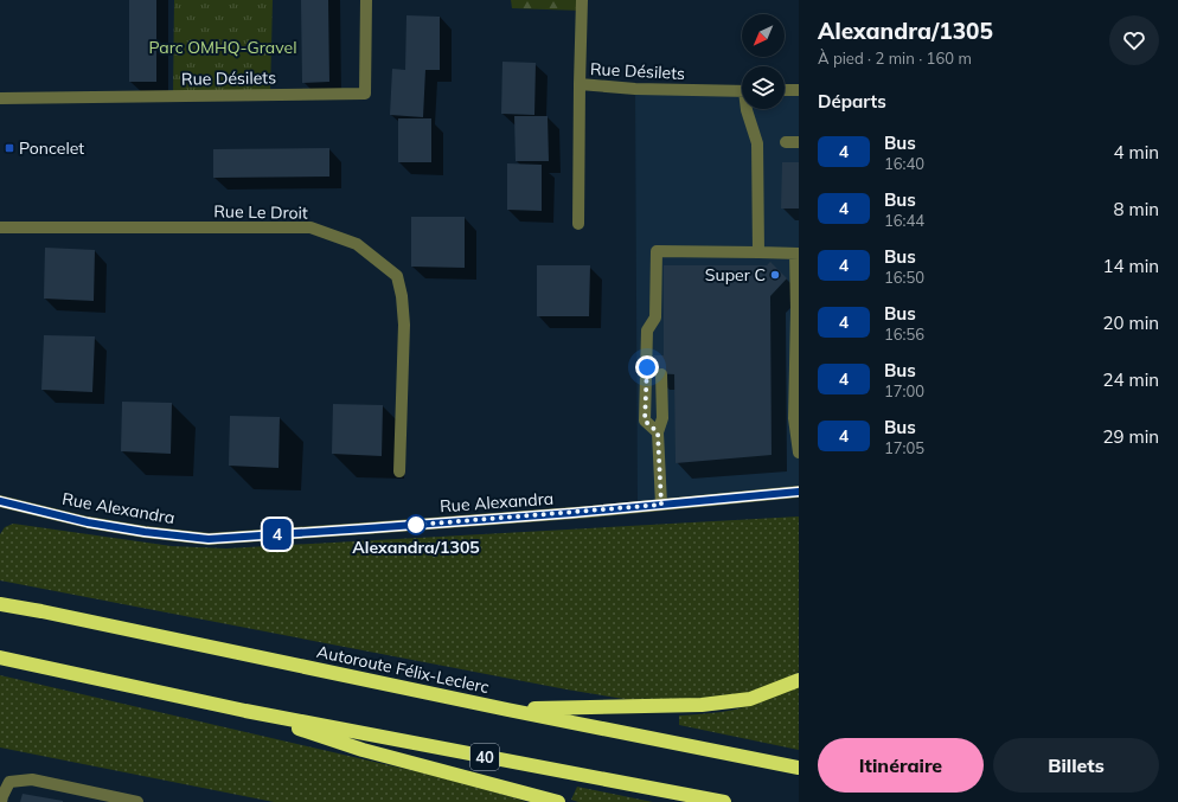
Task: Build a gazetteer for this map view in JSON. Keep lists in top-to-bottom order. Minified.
{"streets":{"highway":["Autoroute Félix-Leclerc","40"],"street":["Rue Désilets","Rue Le Droit","Rue Alexandra"]},"parks":["Parc OMHQ-Gravel"],"places":{"transit":["Poncelet"],"other":["Super C","Alexandra/1305"]},"lines":["bus line 4"],"north":"bottom left","page":{"on_map":"4","heading":[["Alexandra/1305","À pied · 2 min · 160 m"],"Départs"],"list":[{"mark":"4","name":"Bus","note":"16:40","value":"4 min"},{"mark":"4","name":"Bus","note":"16:44","value":"8 min"},{"mark":"4","name":"Bus","note":"16:50","value":"14 min"},{"mark":"4","name":"Bus","note":"16:56","value":"20 min"},{"mark":"4","name":"Bus","note":"17:00","value":"24 min"},{"mark":"4","name":"Bus","note":"17:05","value":"29 min"}],"buttons":["Itinéraire","Billets"]}}
